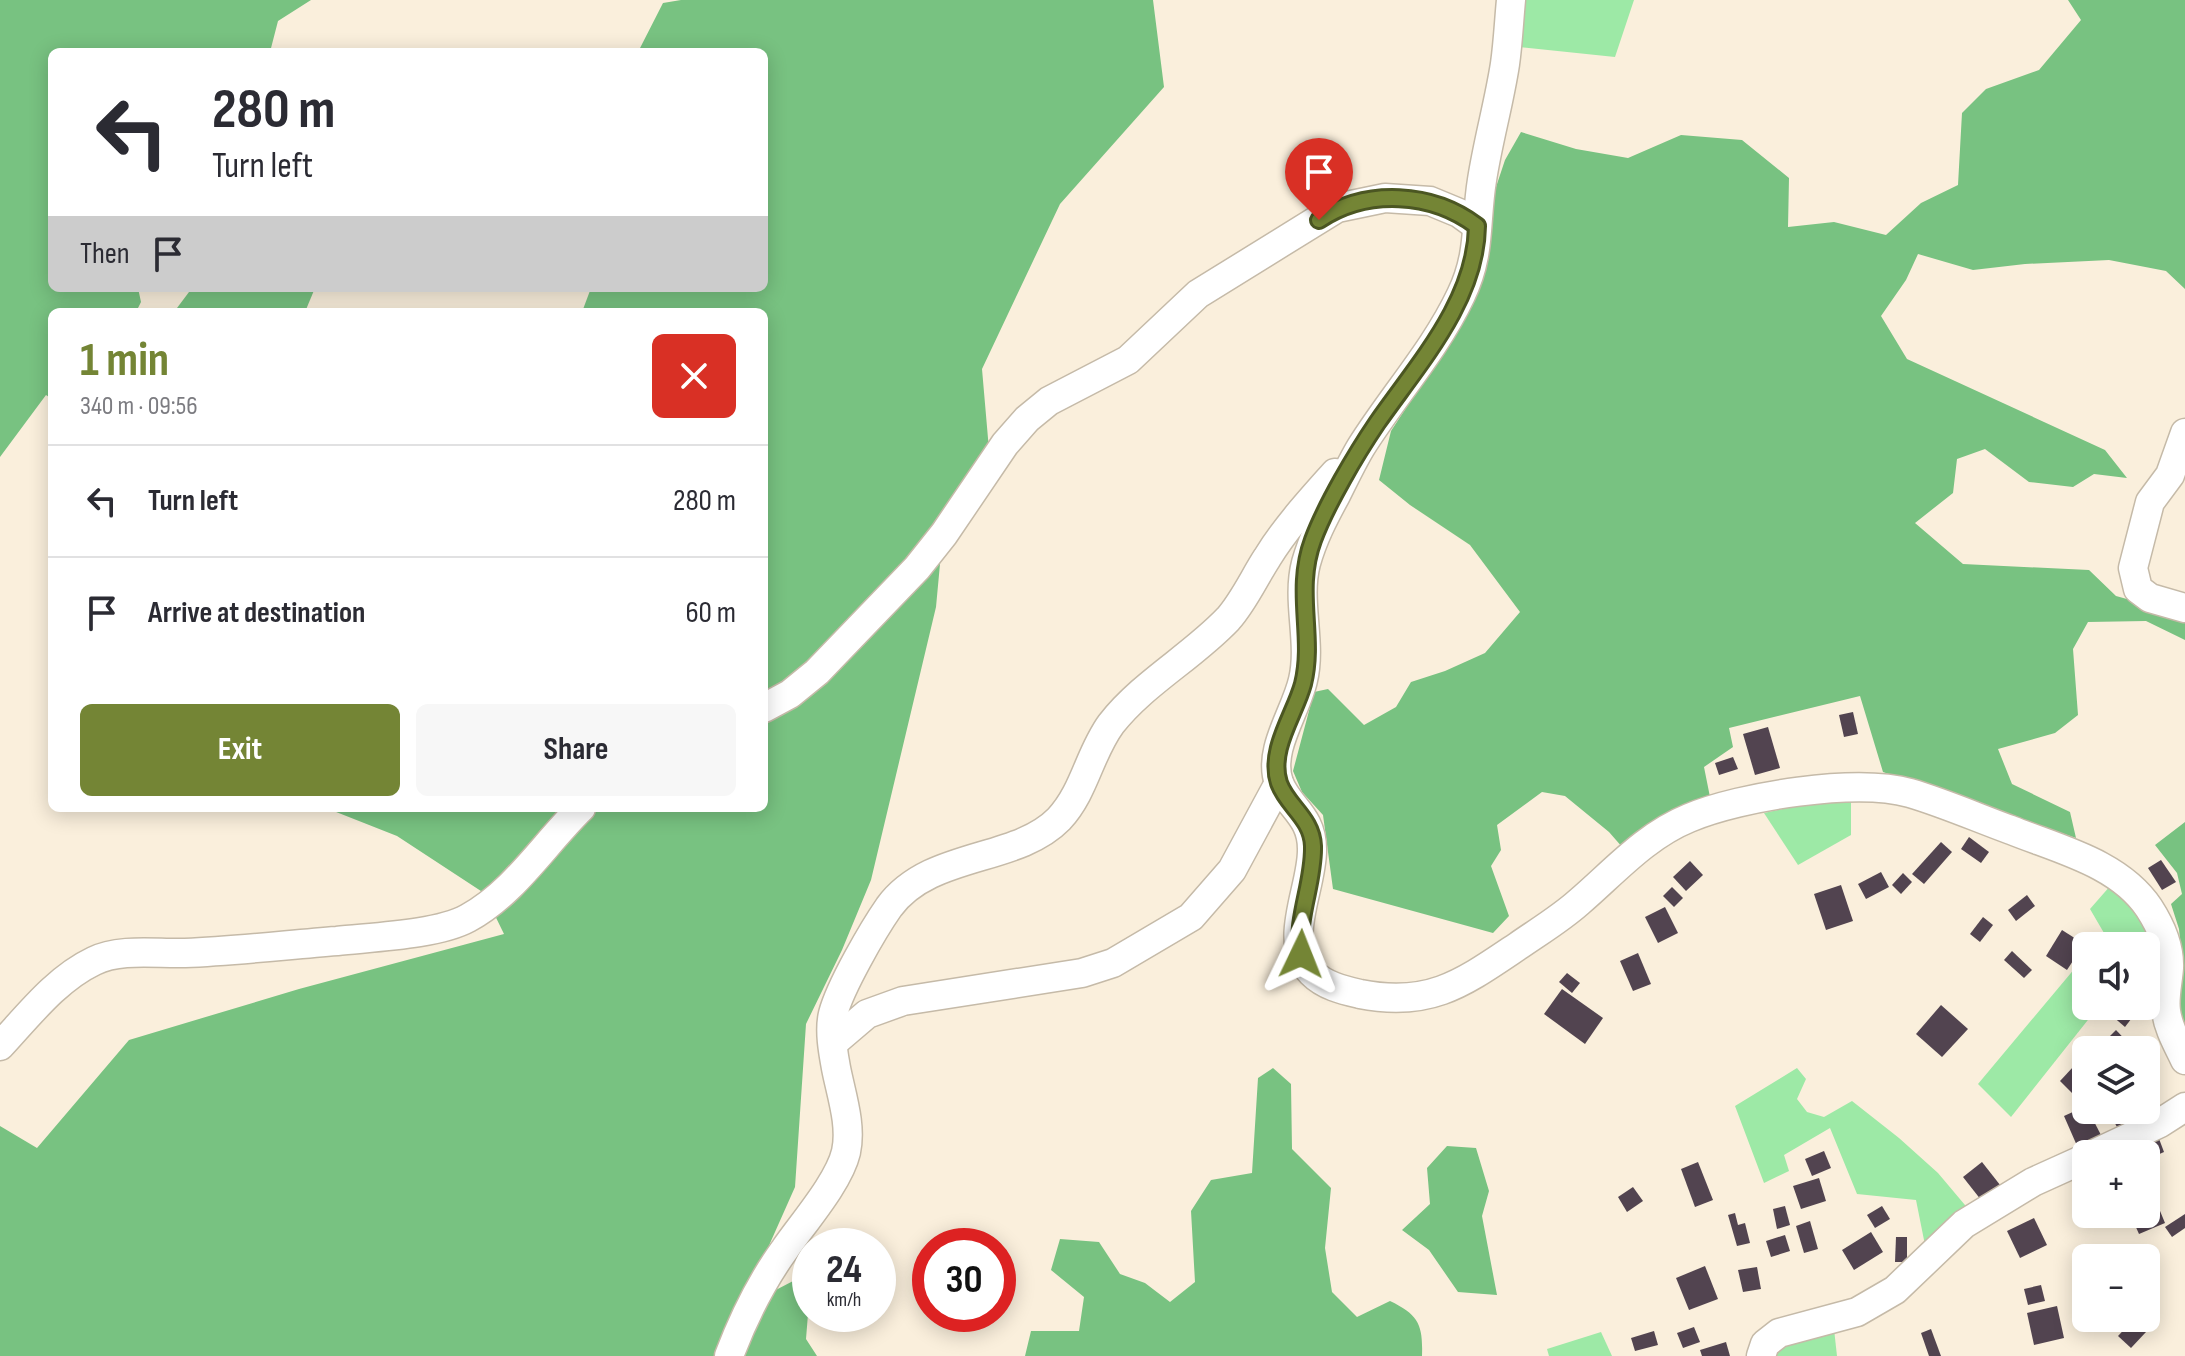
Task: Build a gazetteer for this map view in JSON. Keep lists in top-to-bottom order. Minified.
{"page":{"turn":["280 m","Turn left"],"then":"Then","heading":["1 min","340 m · 09:56"],"list":[{"name":"Turn left","value":"280 m"},{"name":"Arrive at destination","value":"60 m"}],"buttons":["Exit","Share"],"map_buttons":["+","−"],"speed":"24 km/h","limit":"30"}}
